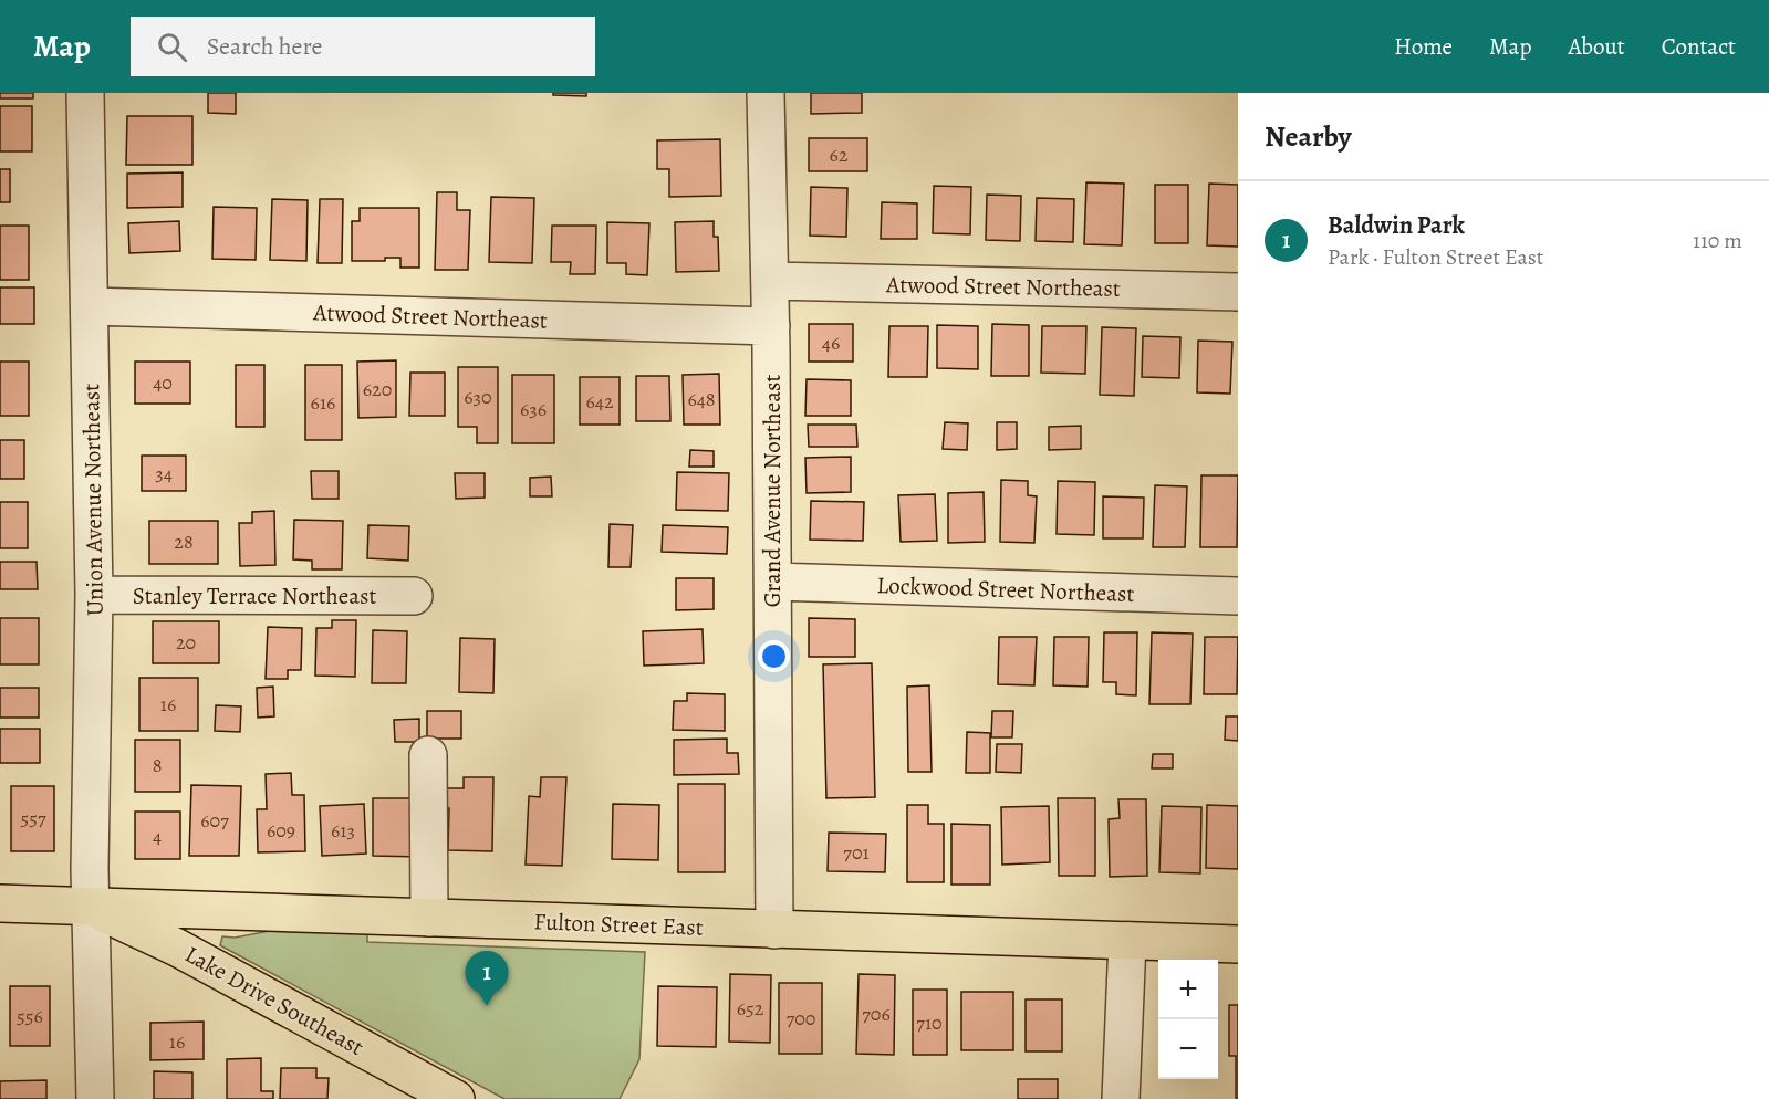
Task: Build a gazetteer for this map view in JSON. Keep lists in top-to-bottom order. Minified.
{"streets":{"main road":["Fulton Street East","Lake Drive Southeast"],"street":["Atwood Street Northeast","Grand Avenue Northeast","Union Avenue Northeast","Lockwood Street Northeast","Stanley Terrace Northeast"]},"crossings":[["Atwood Street Northeast","Grand Avenue Northeast"],["Atwood Street Northeast","Union Avenue Northeast"],["Grand Avenue Northeast","Lockwood Street Northeast"],["Grand Avenue Northeast","Fulton Street East"],["Union Avenue Northeast","Stanley Terrace Northeast"],["Union Avenue Northeast","Fulton Street East"],["Union Avenue Northeast","Lake Drive Southeast"],["Fulton Street East","Lake Drive Southeast"]],"house_numbers":["62","46","40","620","630","648","642","616","636","34","28","20","16","8","557","607","609","613","4","701","652","706","556","700","710","16"],"page":{"header":"Map","search":"Search here","nav":["Home","Map","About","Contact"],"heading":"Nearby","list":[{"mark":"1","name":"Baldwin Park","note":"Park · Fulton Street East","value":"110 m"}],"pins":"1","map_buttons":["+","−"]}}
